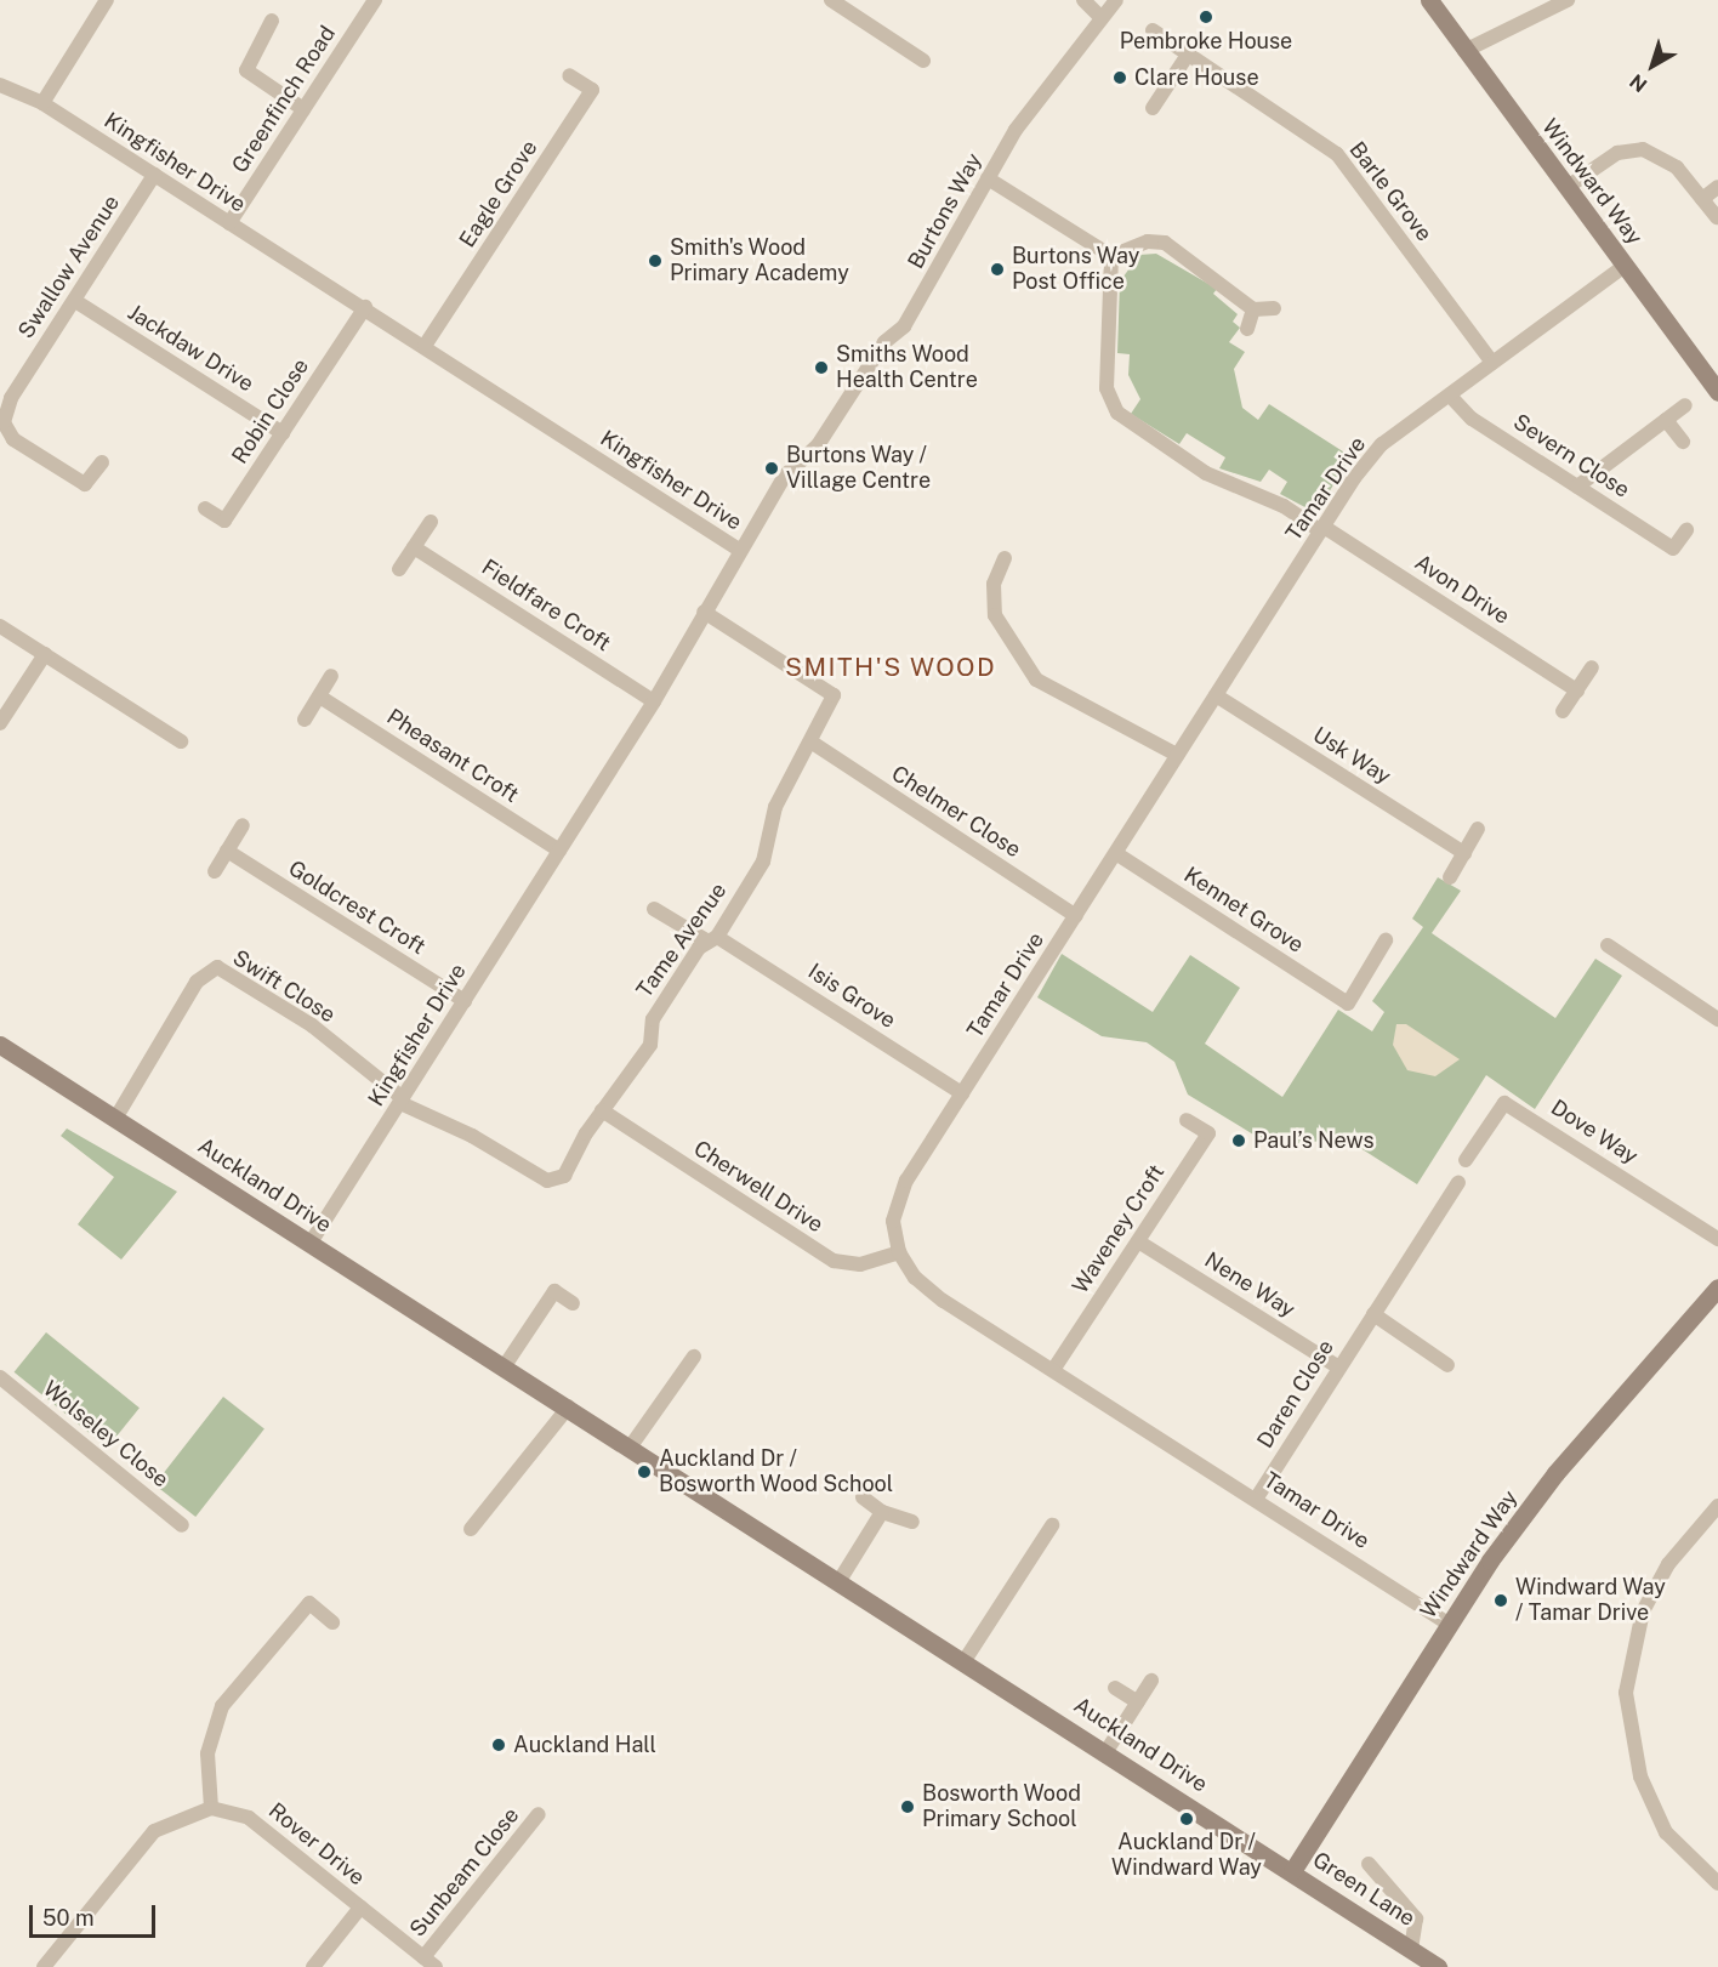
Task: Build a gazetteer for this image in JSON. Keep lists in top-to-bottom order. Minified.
{"streets":{"street":["Greenfinch Road","Kingfisher Drive","Windward Way","Barle Grove","Eagle Grove","Burtons Way","Swallow Avenue","Jackdaw Drive","Robin Close","Severn Close","Tamar Drive","Avon Drive","Fieldfare Croft","Pheasant Croft","Usk Way","Chelmer Close","Goldcrest Croft","Kennet Grove","Tame Avenue","Swift Close","Isis Grove","Dove Way","Auckland Drive","Cherwell Drive","Waveney Croft","Nene Way","Daren Close","Wolseley Close","Rover Drive","Sunbeam Close","Green Lane"]},"crossings":[["Greenfinch Road","Kingfisher Drive"],["Kingfisher Drive","Eagle Grove"],["Kingfisher Drive","Burtons Way"],["Kingfisher Drive","Swallow Avenue"],["Kingfisher Drive","Robin Close"],["Kingfisher Drive","Fieldfare Croft"],["Kingfisher Drive","Pheasant Croft"],["Kingfisher Drive","Goldcrest Croft"],["Kingfisher Drive","Tame Avenue"],["Kingfisher Drive","Swift Close"],["Kingfisher Drive","Auckland Drive"],["Windward Way","Tamar Drive"],["Windward Way","Auckland Drive"],["Windward Way","Green Lane"],["Barle Grove","Tamar Drive"],["Swallow Avenue","Jackdaw Drive"],["Jackdaw Drive","Robin Close"],["Severn Close","Tamar Drive"],["Tamar Drive","Avon Drive"],["Tamar Drive","Usk Way"],["Tamar Drive","Chelmer Close"],["Tamar Drive","Kennet Grove"],["Tamar Drive","Isis Grove"],["Tamar Drive","Cherwell Drive"],["Tamar Drive","Waveney Croft"],["Tamar Drive","Daren Close"],["Chelmer Close","Tame Avenue"],["Tame Avenue","Swift Close"],["Tame Avenue","Isis Grove"],["Tame Avenue","Cherwell Drive"],["Swift Close","Auckland Drive"],["Auckland Drive","Green Lane"],["Waveney Croft","Nene Way"],["Nene Way","Daren Close"],["Rover Drive","Sunbeam Close"]],"districts":["SMITH'S WOOD"],"places":["Pembroke House","Clare House","Smith's Wood Primary Academy","Burtons Way Post Office","Smiths Wood Health Centre","Burtons Way / Village Centre","Paul’s News","Auckland Dr / Bosworth Wood School","Windward Way / Tamar Drive","Auckland Hall","Bosworth Wood Primary School","Auckland Dr / Windward Way"],"scale_bar":"50 m","north":"bottom left"}
